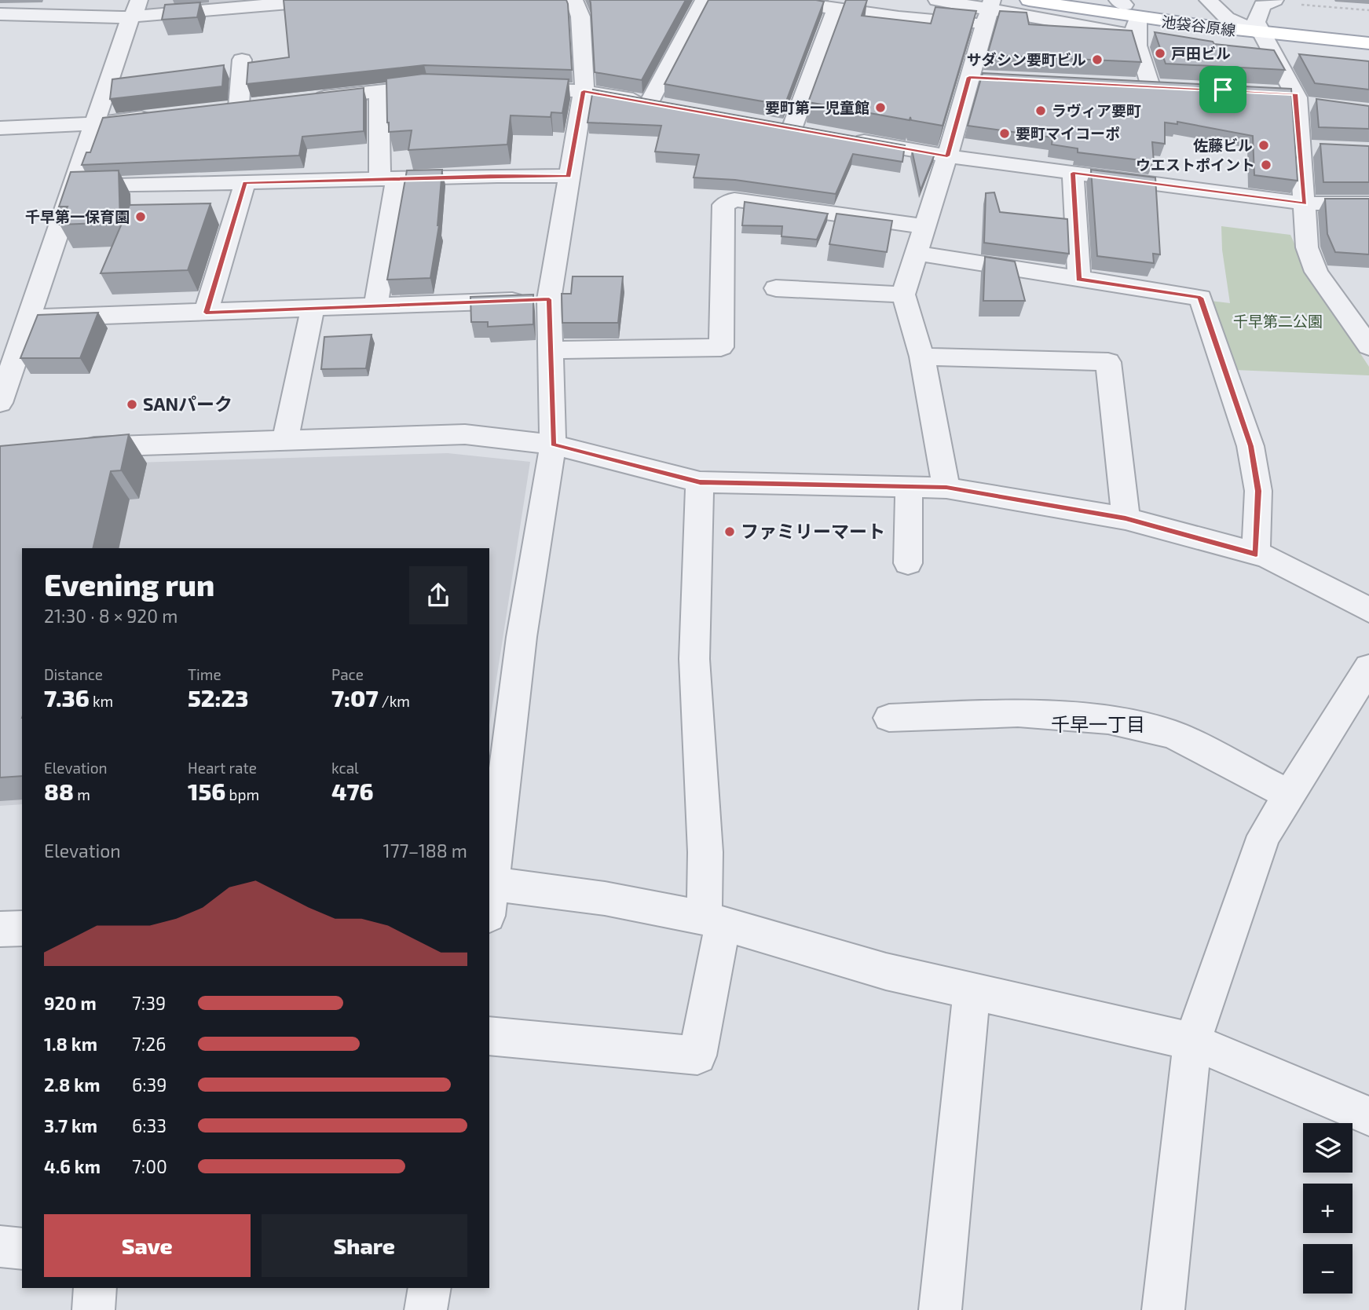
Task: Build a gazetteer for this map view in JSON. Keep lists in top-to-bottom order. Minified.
{"streets":{"main road":["池袋谷原線"]},"districts":["千早一丁目"],"parks":["千早第二公園"],"places":["戸田ビル","サダシン要町ビル","要町第一児童館","ラヴィア要町","要町マイコーポ","佐藤ビル","ウエストポイント","千早第一保育園","SANパーク","ファミリーマート"],"page":{"heading":["Evening run","21:30 · 8 × 920 m"],"stats":[["Distance","7.36 km"],["Time","52:23"],["Pace","7:07 /km"],["Elevation","88 m"],["Heart rate","156 bpm"],["kcal","476"]],"chart":["Elevation","177–188 m"],"list":[{"name":"920 m","note":"7:39"},{"name":"1.8 km","note":"7:26"},{"name":"2.8 km","note":"6:39"},{"name":"3.7 km","note":"6:33"},{"name":"4.6 km","note":"7:00"}],"map_buttons":["+","−"],"buttons":["Save","Share"]}}
